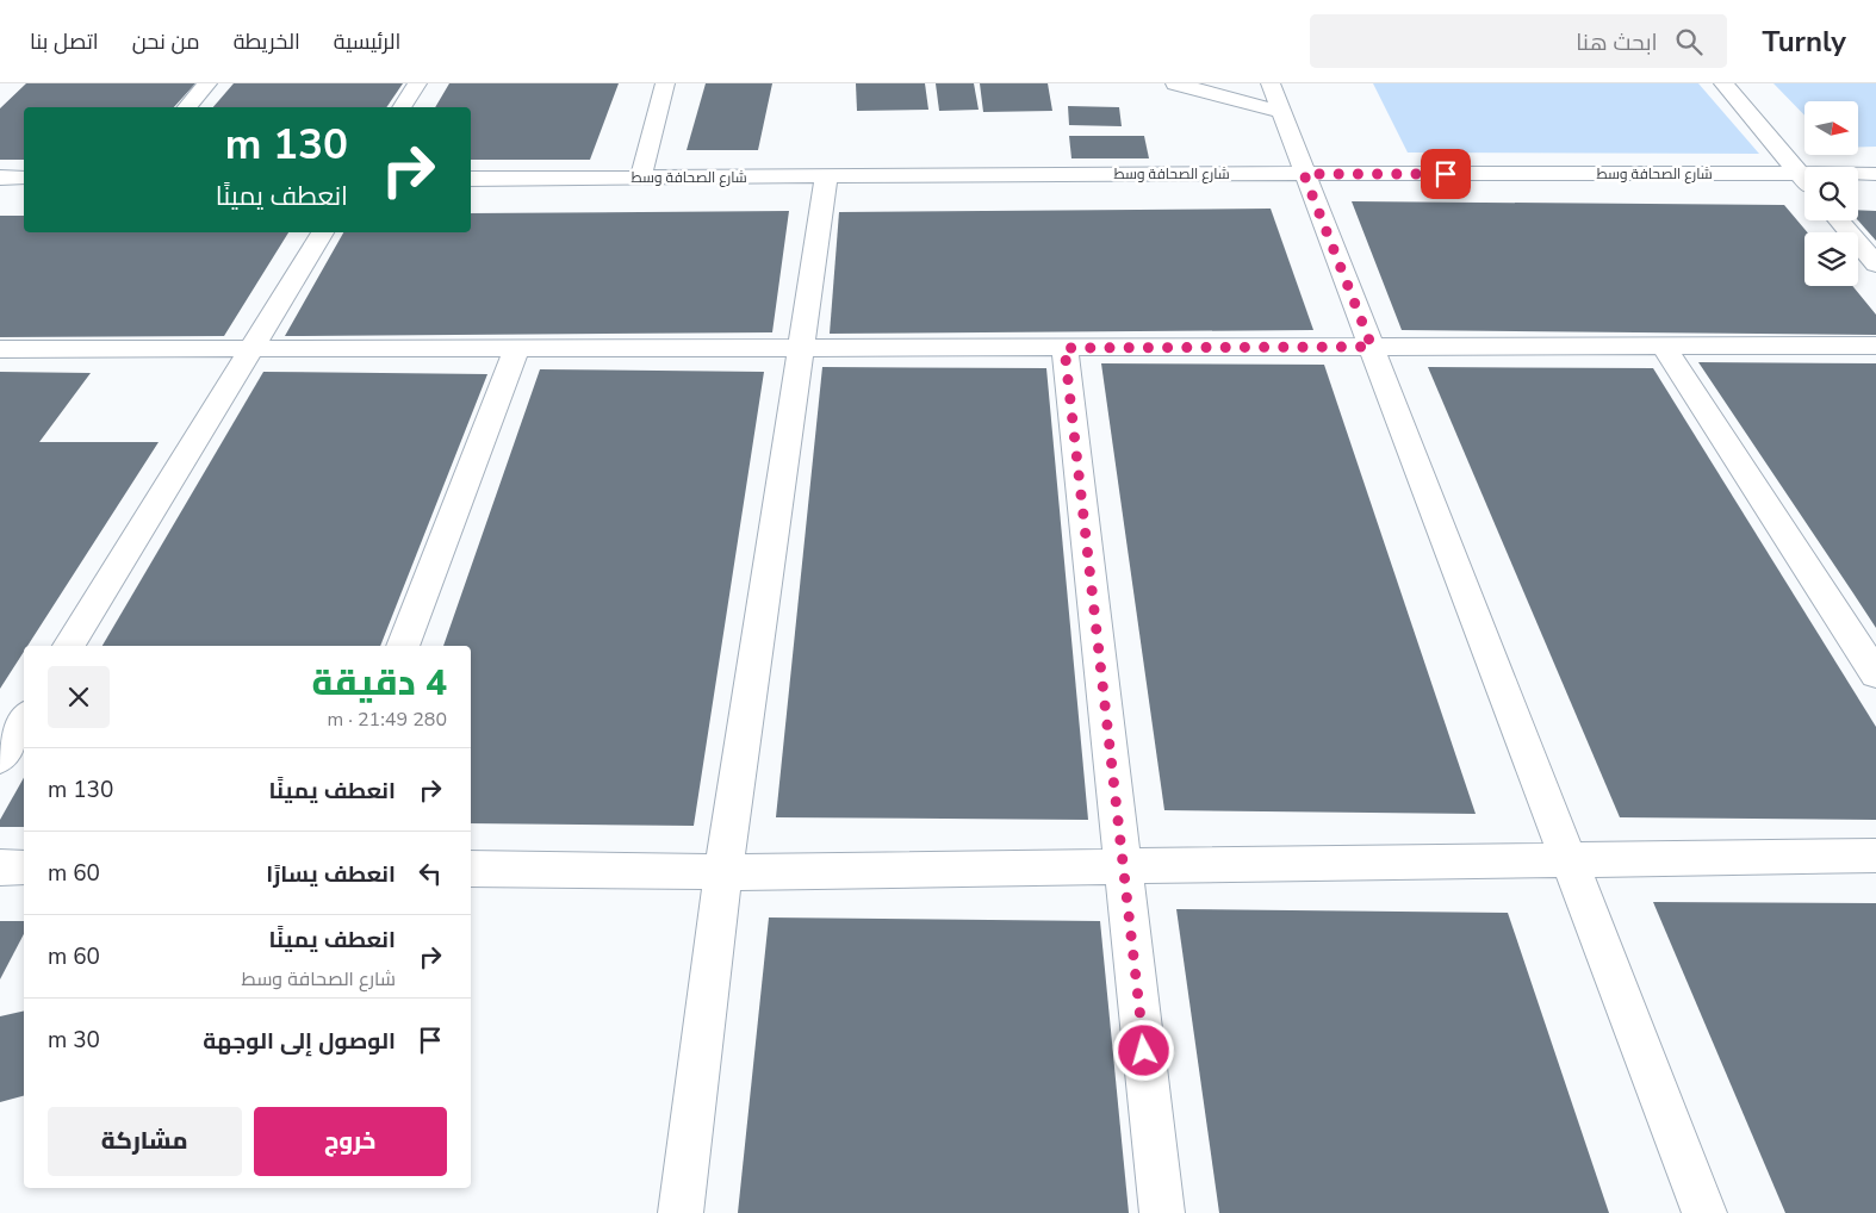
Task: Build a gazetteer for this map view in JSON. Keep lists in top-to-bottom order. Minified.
{"streets":{"street":["شارع الصحافة وسط"]},"north":"right","page":{"header":"Turnly","search":"ابحث هنا","nav":["الرئيسية","الخريطة","من نحن","اتصل بنا"],"turn":["130 m","انعطف يمينًا"],"heading":["4 دقيقة","280 m · 21:49"],"list":[{"name":"انعطف يمينًا","value":"130 m"},{"name":"انعطف يسارًا","value":"60 m"},{"name":"انعطف يمينًا","note":"شارع الصحافة وسط","value":"60 m"},{"name":"الوصول إلى الوجهة","value":"30 m"}],"buttons":["خروج","مشاركة"]}}
